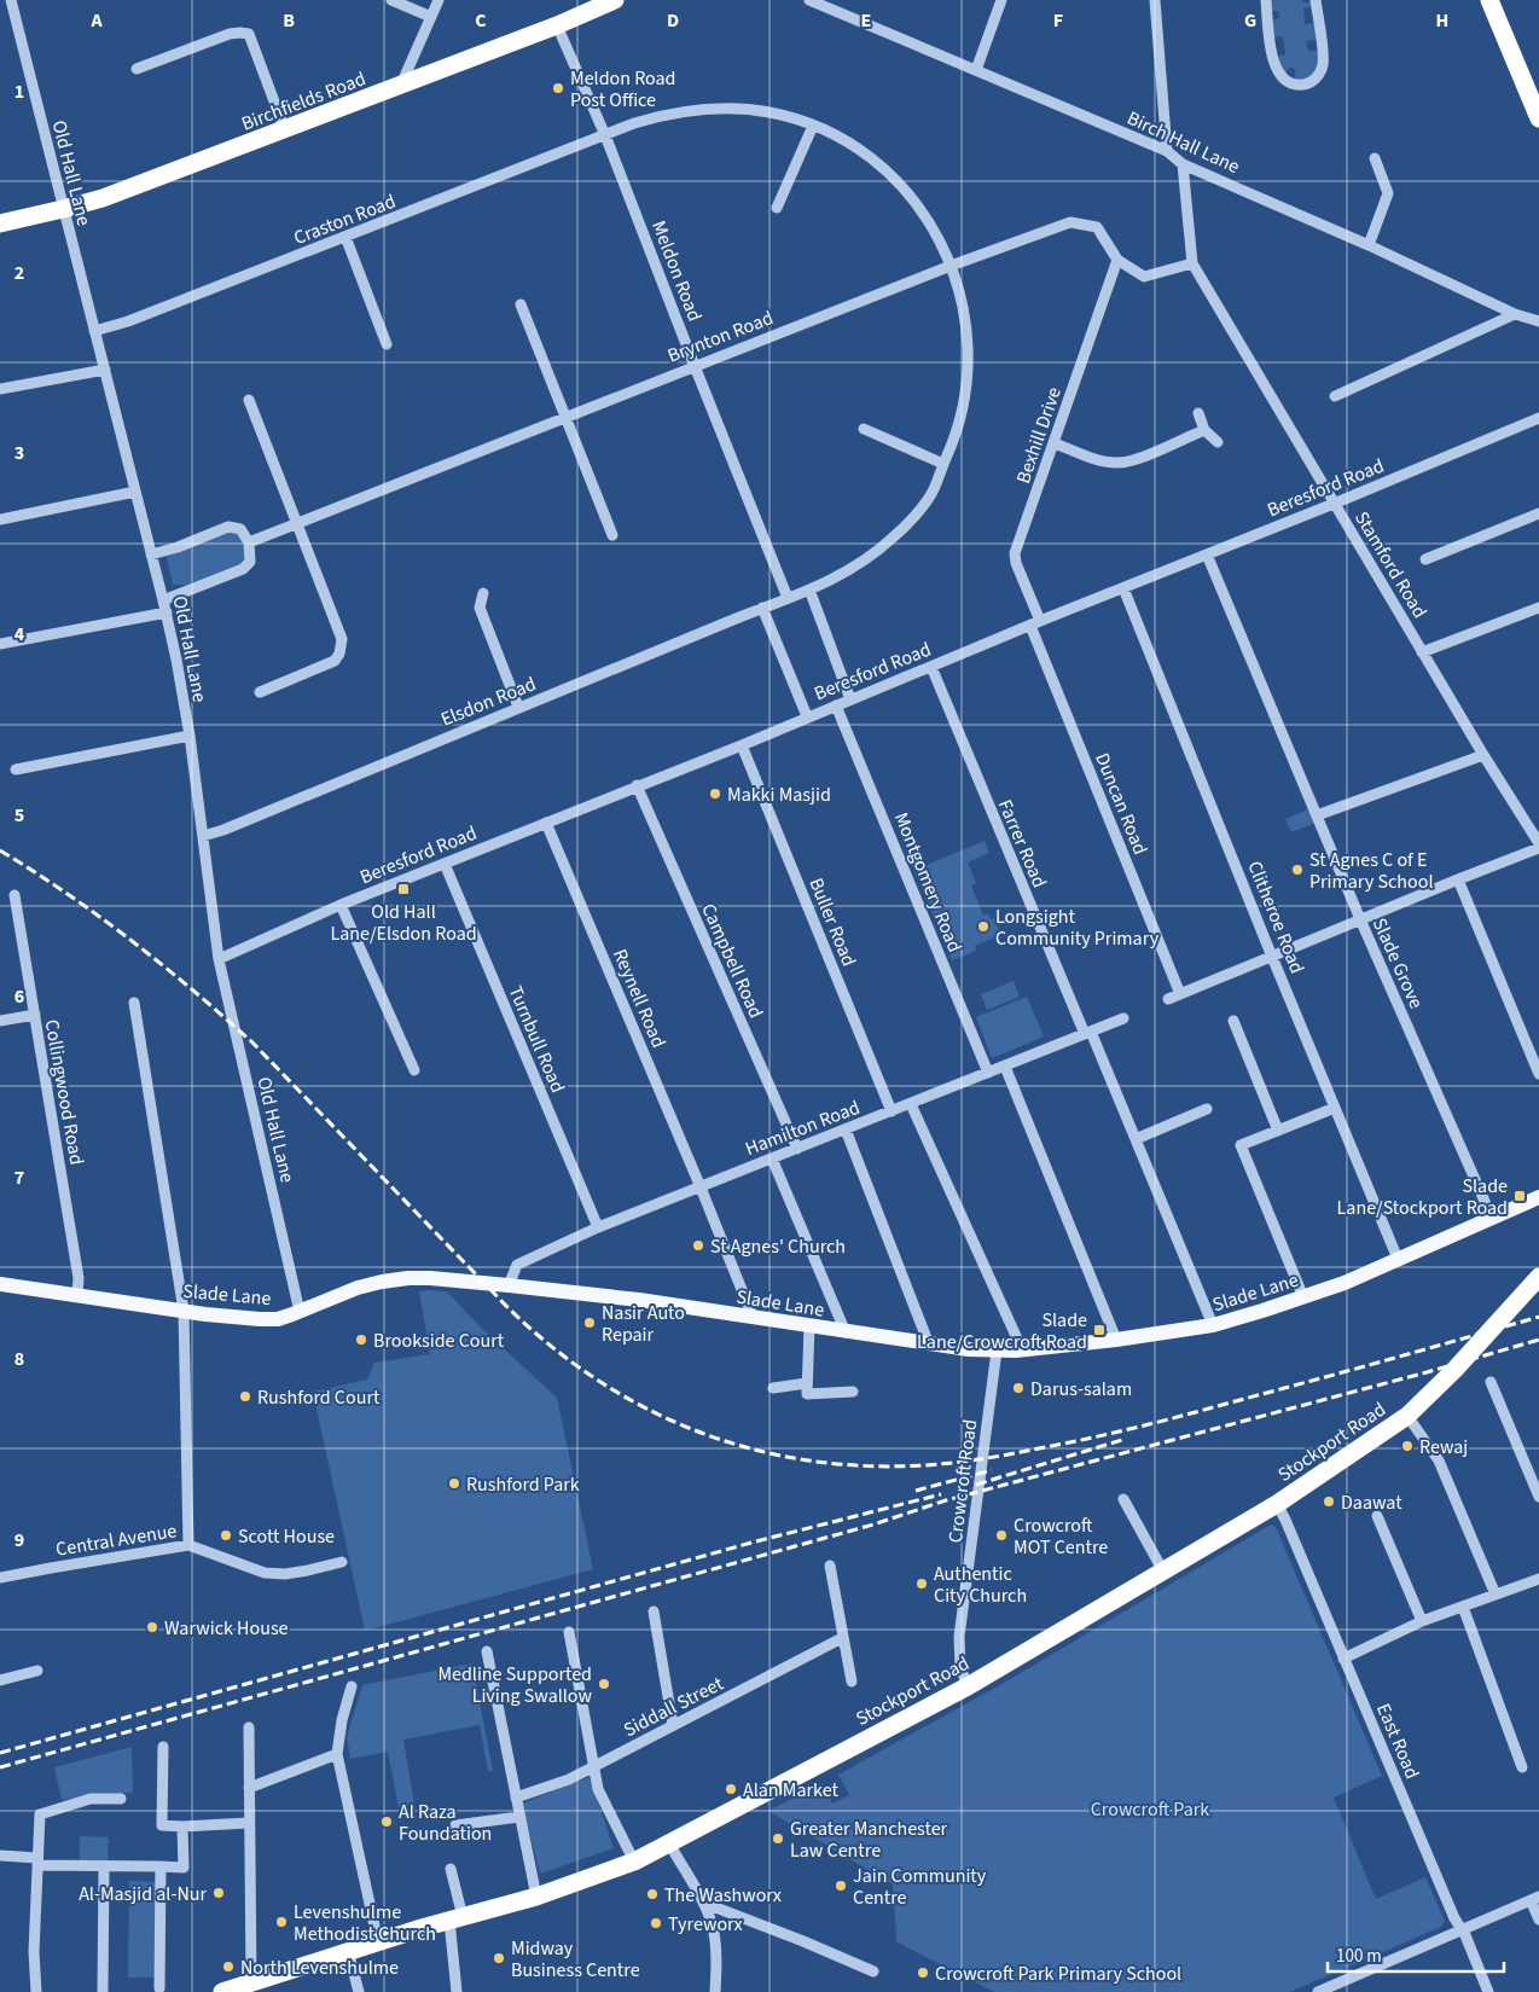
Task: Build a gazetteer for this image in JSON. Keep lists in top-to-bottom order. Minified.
{"streets":{"highway":["Birchfields Road","Stockport Road"],"main road":["Slade Lane"],"street":["Birch Hall Lane","Old Hall Lane","Craston Road","Meldon Road","Brynton Road","Bexhill Drive","Beresford Road","Stamford Road","Elsdon Road","Duncan Road","Farrer Road","Montgomery Road","Clitheroe Road","Buller Road","Campbell Road","Slade Grove","Reynell Road","Turnbull Road","Collingwood Road","Hamilton Road","Crowcroft Road","Central Avenue","Siddall Street","East Road"]},"crossings":[["Birchfields Road","Old Hall Lane"],["Birchfields Road","Meldon Road"],["Birch Hall Lane","Stamford Road"],["Old Hall Lane","Craston Road"],["Old Hall Lane","Beresford Road"],["Old Hall Lane","Elsdon Road"],["Old Hall Lane","Slade Lane"],["Craston Road","Meldon Road"],["Craston Road","Brynton Road"],["Craston Road","Elsdon Road"],["Meldon Road","Brynton Road"],["Meldon Road","Elsdon Road"],["Brynton Road","Bexhill Drive"],["Brynton Road","Stamford Road"],["Brynton Road","Elsdon Road"],["Bexhill Drive","Beresford Road"],["Bexhill Drive","Duncan Road"],["Beresford Road","Stamford Road"],["Beresford Road","Duncan Road"],["Beresford Road","Farrer Road"],["Beresford Road","Montgomery Road"],["Beresford Road","Clitheroe Road"],["Beresford Road","Buller Road"],["Beresford Road","Campbell Road"],["Beresford Road","Slade Grove"],["Beresford Road","Reynell Road"],["Beresford Road","Turnbull Road"],["Farrer Road","Hamilton Road"],["Farrer Road","Slade Lane"],["Montgomery Road","Hamilton Road"],["Clitheroe Road","Slade Lane"],["Buller Road","Hamilton Road"],["Campbell Road","Hamilton Road"],["Slade Grove","Slade Lane"],["Reynell Road","Hamilton Road"],["Reynell Road","Slade Lane"],["Turnbull Road","Hamilton Road"],["Collingwood Road","Slade Lane"],["Hamilton Road","Slade Lane"],["Slade Lane","Crowcroft Road"],["Stockport Road","Crowcroft Road"],["Stockport Road","East Road"]],"parks":["Crowcroft Park"],"places":{"other":["Meldon Road Post Office","Makki Masjid","St Agnes C of E Primary School","Longsight Community Primary","St Agnes' Church","Nasir Auto Repair","Brookside Court","Darus-salam","Rushford Court","Rewaj","Rushford Park","Daawat","Scott House","Crowcroft MOT Centre","Authentic City Church","Warwick House","Medline Supported Living Swallow","Alan Market","Al Raza Foundation","Greater Manchester Law Centre","Jain Community Centre","Al-Masjid al-Nur","The Washworx","Levenshulme Methodist Church","Tyreworx","Midway Business Centre","North Levenshulme","Crowcroft Park Primary School"],"transit":["Old Hall Lane/Elsdon Road","Slade Lane/Stockport Road","Slade Lane/Crowcroft Road"]},"scale_bar":"100 m","grid":{"columns":["A","B","C","D","E","F","G","H"],"rows":["1","2","3","4","5","6","7","8","9"]}}
